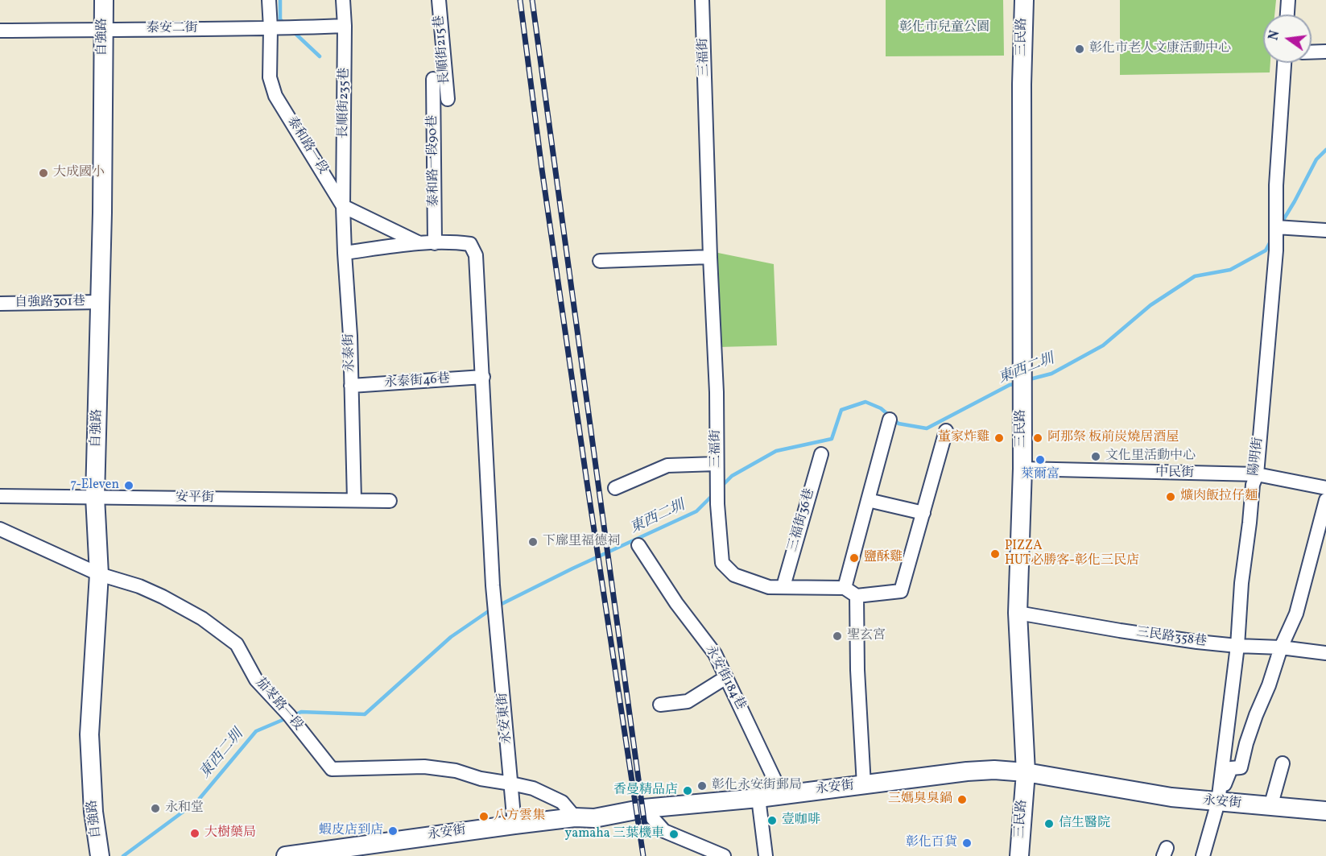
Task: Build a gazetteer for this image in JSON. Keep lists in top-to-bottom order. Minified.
{"streets":{"street":["泰安二街","自強路","三民路","長順街215巷","三福街","長順街235巷","泰和路一段","泰和路一段90巷","自強路301巷","永泰街","永泰街46巷","陽明街","中民街","安平街","三福街36巷","三民路358巷","永安街184巷","茄苳路一段","永安東街","永安街"]},"crossings":[["泰安二街","自強路"],["泰安二街","長順街235巷"],["泰安二街","泰和路一段"],["自強路","自強路301巷"],["自強路","安平街"],["自強路","茄苳路一段"],["三民路","中民街"],["三民路","三民路358巷"],["三民路","永安街"],["三福街","三福街36巷"],["長順街235巷","泰和路一段"],["長順街235巷","永泰街"],["泰和路一段","永泰街"],["永泰街","永泰街46巷"],["永泰街","安平街"],["永泰街46巷","永安東街"],["陽明街","中民街"],["陽明街","三民路358巷"],["陽明街","永安街"],["永安街184巷","永安街"],["茄苳路一段","永安東街"],["茄苳路一段","永安街"],["永安東街","永安街"]],"water":["東西二圳"],"parks":["彰化市兒童公園"],"places":["彰化市老人文康活動中心","大成國小","董家炸雞","阿那祭 板前炭燒居酒屋","文化里活動中心","萊爾富","7-Eleven","爌肉飯拉仔麵","下廍里福德祠","PIZZA HUT必勝客-彰化三民店","鹽酥雞","聖玄宮","彰化永安街郵局","香曼精品店","三媽臭臭鍋","永和堂","八方雲集","壹咖啡","信生醫院","蝦皮店到店","大樹藥局","yamaha 三葉機車","彰化百貨"],"north":"left"}
